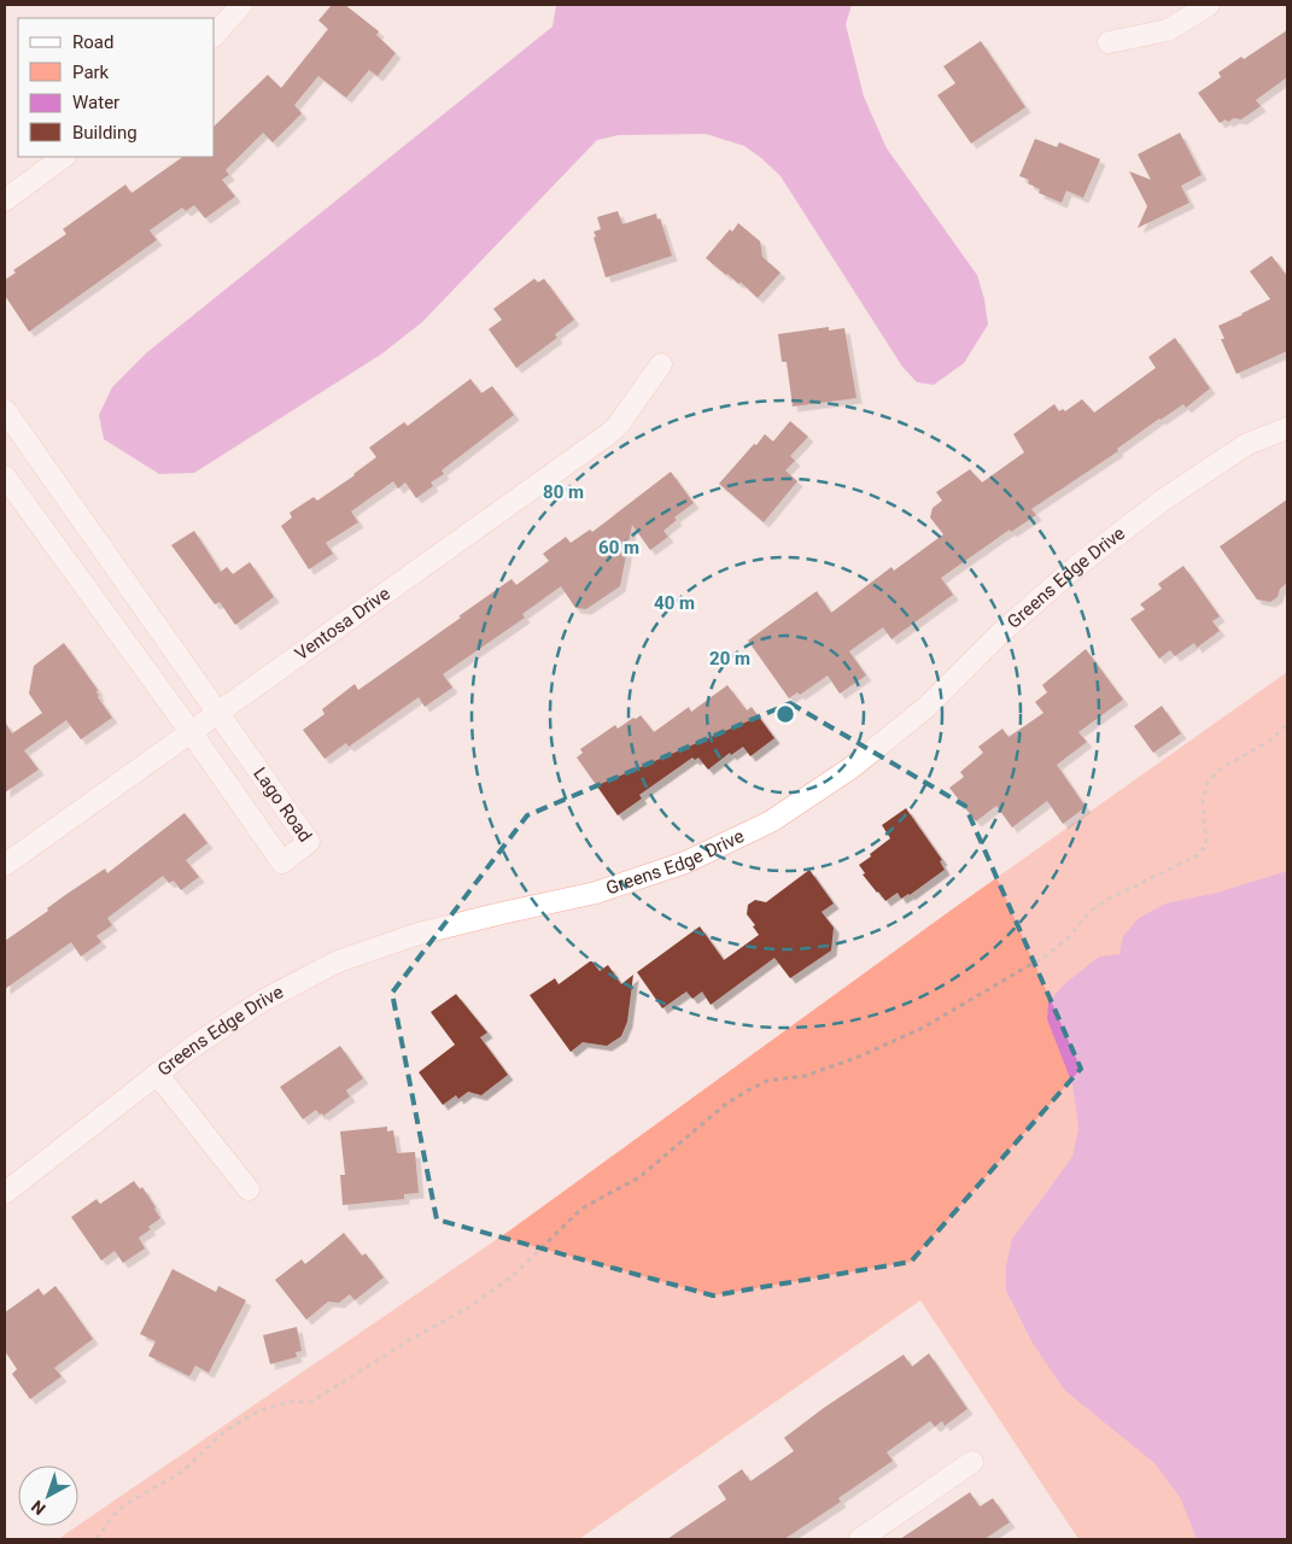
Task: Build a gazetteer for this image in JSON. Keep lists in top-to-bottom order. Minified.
{"streets":{"street":["Greens Edge Drive","Ventosa Drive","Lago Road"]},"crossings":[["Ventosa Drive","Lago Road"]],"legend":["Road","Park","Water","Building"],"north":"bottom left","rings":["80 m","60 m","40 m","20 m"]}
